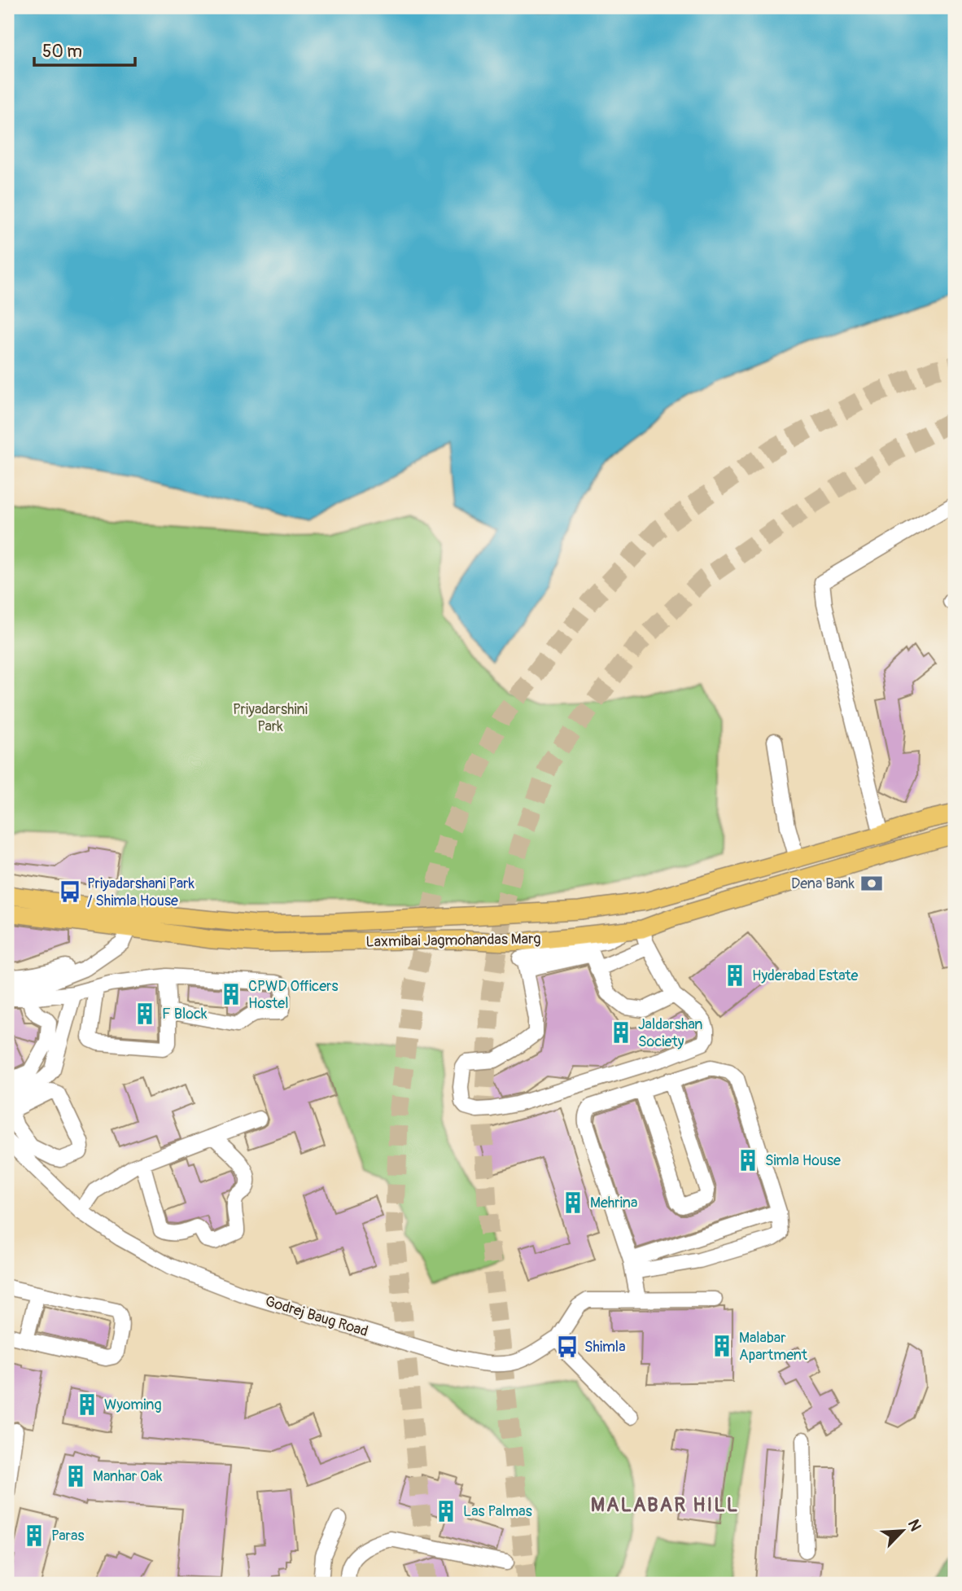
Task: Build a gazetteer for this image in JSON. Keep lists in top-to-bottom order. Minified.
{"streets":{"main road":["Laxmibai Jagmohandas Marg"],"street":["Godrej Baug Road"]},"districts":["MALABAR HILL"],"parks":["Priyadarshini Park"],"places":{"bank":["Dena Bank"],"bus stop":["Priyadarshani Park / Shimla House","Shimla"],"building":["Hyderabad Estate","CPWD Officers Hostel","F Block","Jaldarshan Society","Simla House","Mehrina","Malabar Apartment","Wyoming","Manhar Oak","Las Palmas","Paras"]},"scale_bar":"50 m","north":"top right"}
